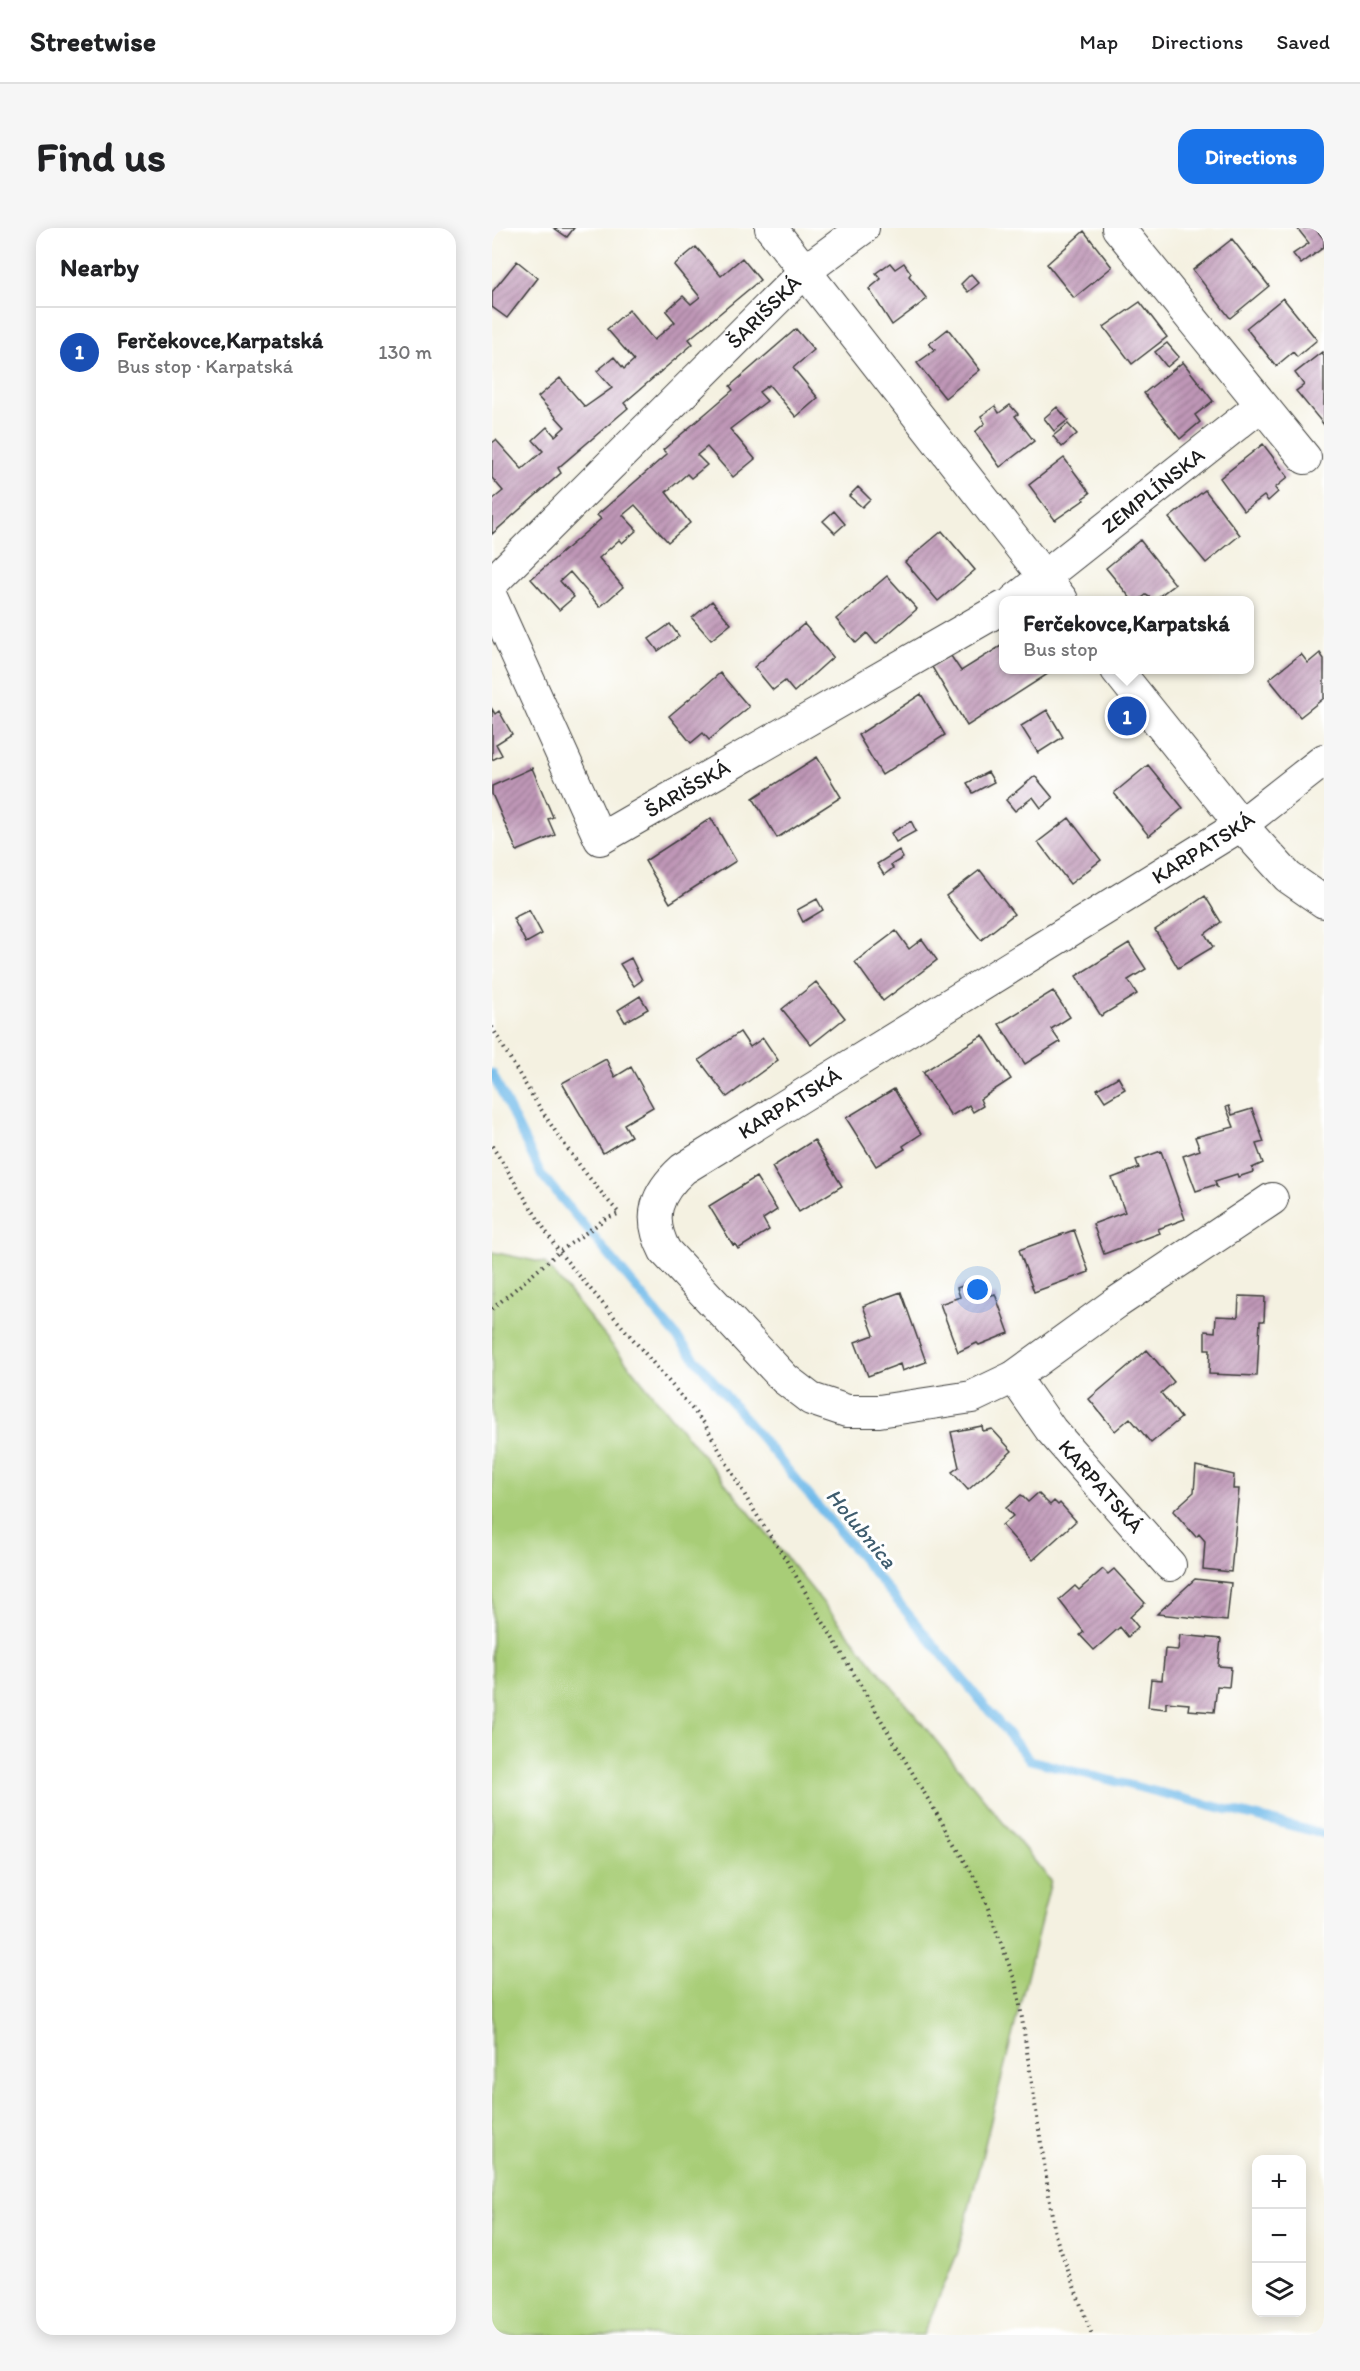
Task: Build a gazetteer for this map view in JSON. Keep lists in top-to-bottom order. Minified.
{"streets":{"street":["ŠARIŠSKÁ","ZEMPLÍNSKA","KARPATSKÁ"]},"water":["Holubnica"],"page":{"header":"Streetwise","nav":["Map","Directions","Saved"],"buttons":"Directions","title":"Find us","heading":"Nearby","list":[{"mark":"1","name":"Ferčekovce,Karpatská","note":"Bus stop · Karpatská","value":"130 m"}],"popup":["Ferčekovce,Karpatská","Bus stop"],"pins":"1","map_buttons":["+","−"]}}
